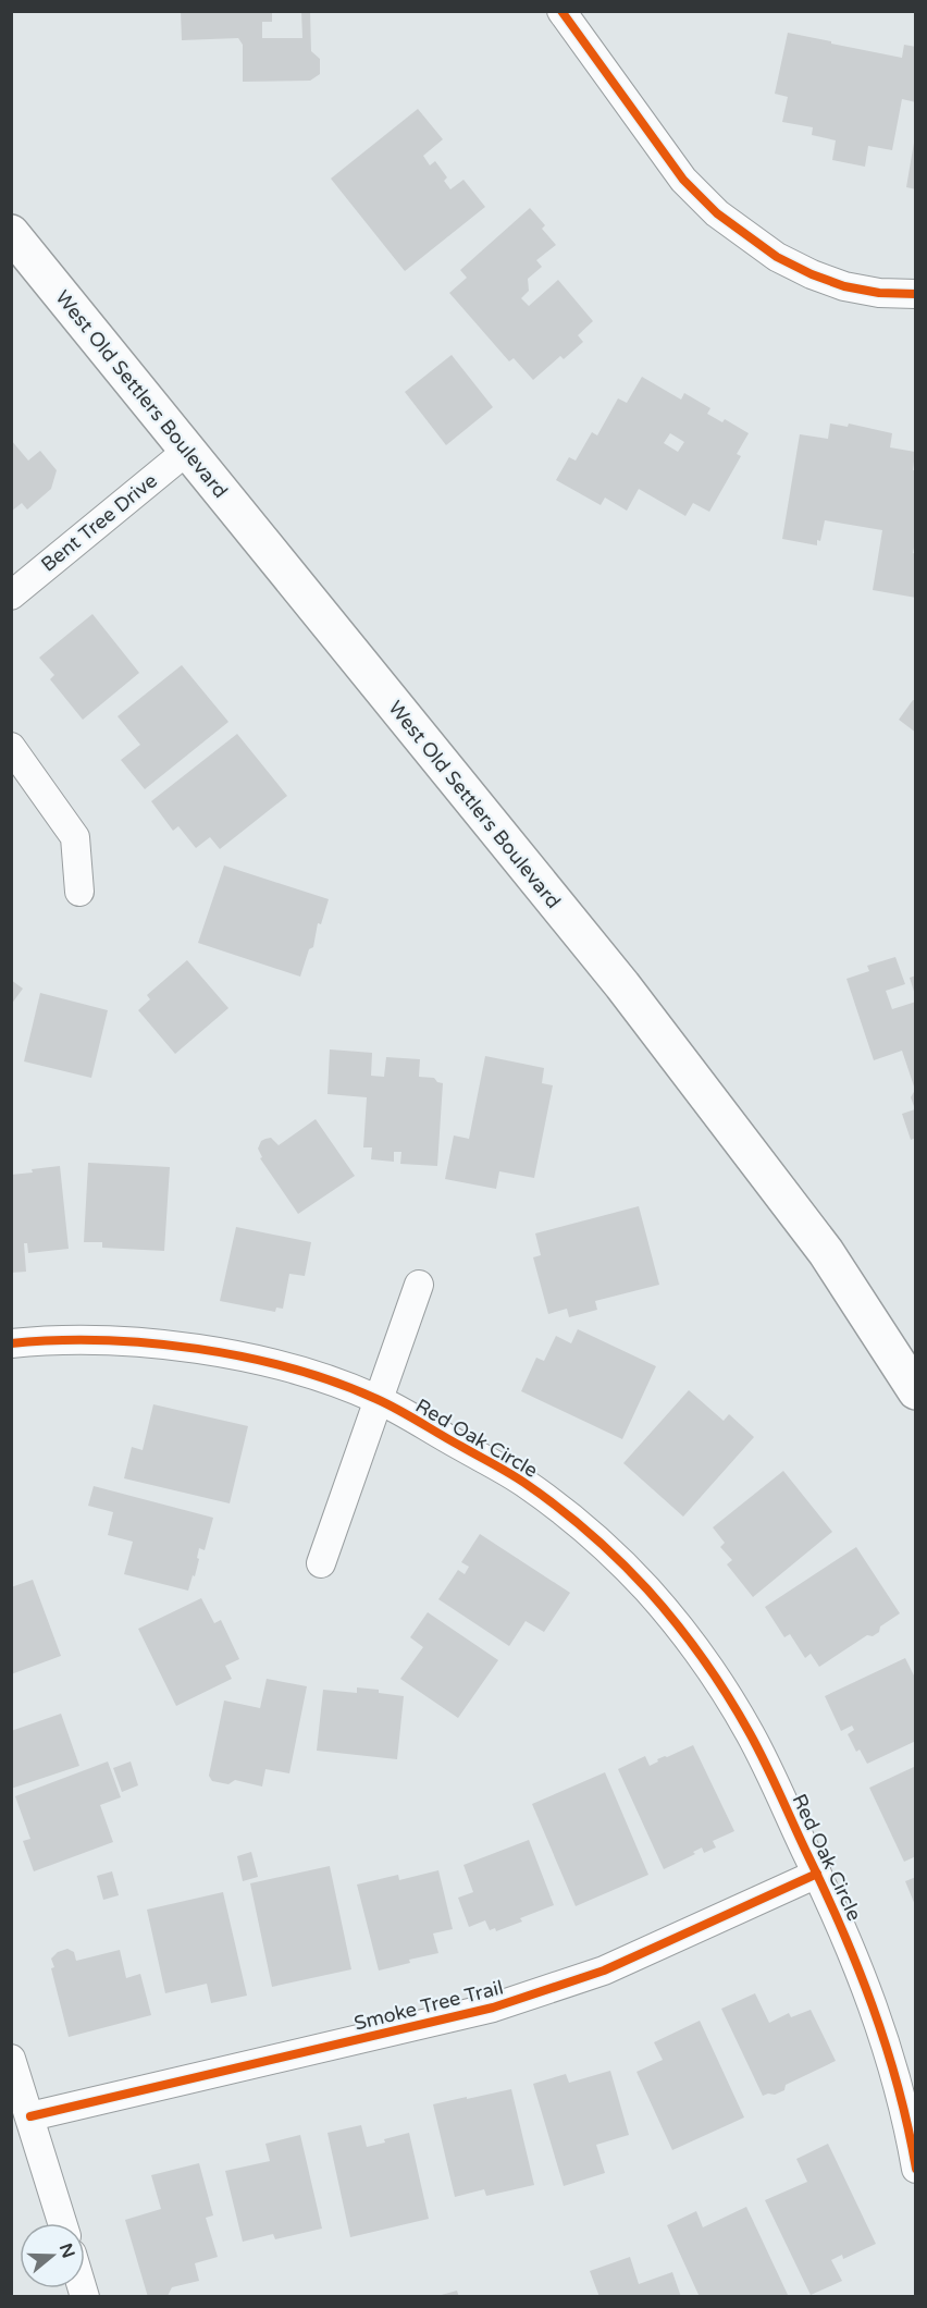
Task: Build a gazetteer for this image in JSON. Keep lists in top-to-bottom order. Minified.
{"streets":{"main road":["West Old Settlers Boulevard"],"street":["Bent Tree Drive","Red Oak Circle","Smoke Tree Trail"]},"crossings":[["West Old Settlers Boulevard","Bent Tree Drive"],["Red Oak Circle","Smoke Tree Trail"]],"north":"right"}
